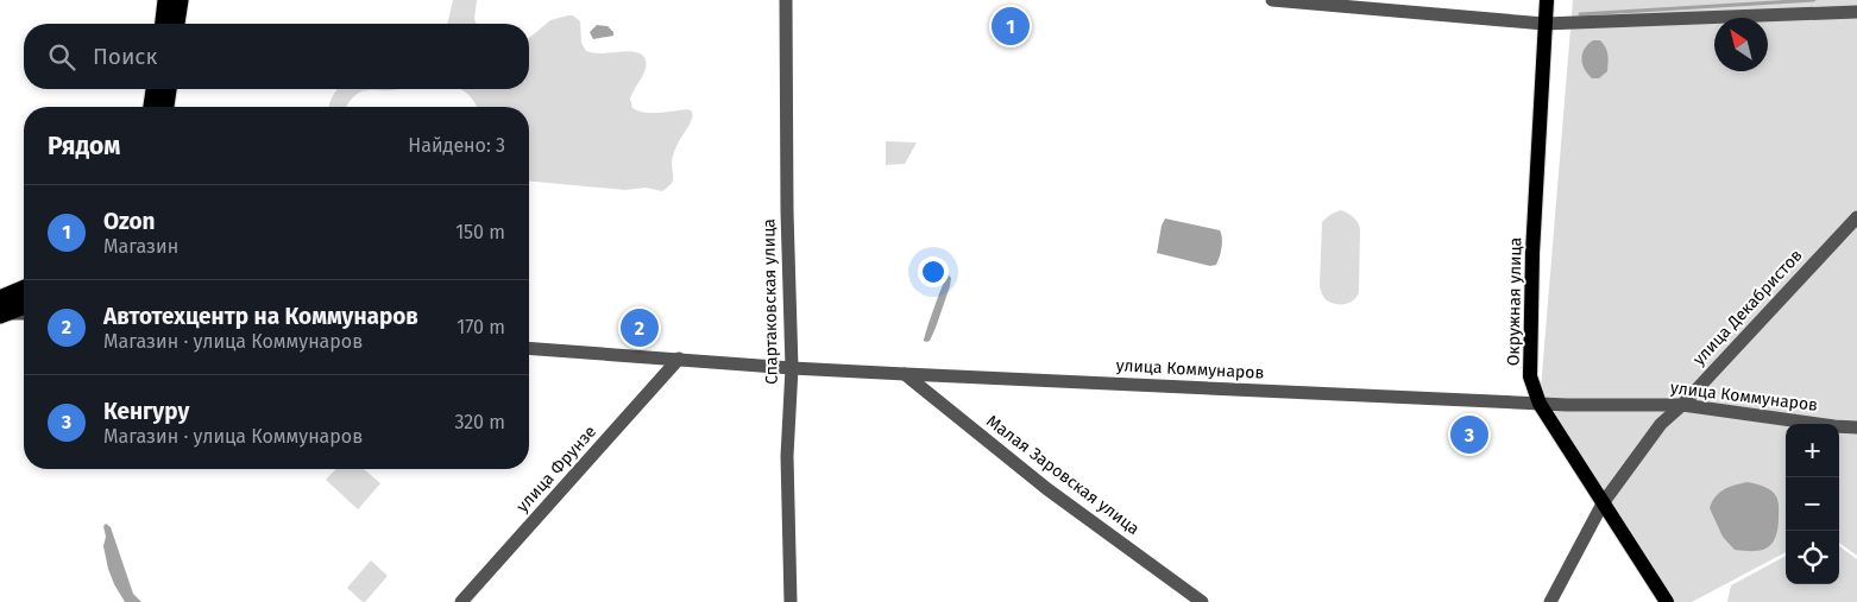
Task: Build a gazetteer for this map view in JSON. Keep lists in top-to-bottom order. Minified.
{"streets":{"main road":["Окружная улица"],"street":["Спартаковская улица","улица Декабристов","улица Коммунаров","улица Фрунзе","Малая Заровская улица"]},"crossings":[["Спартаковская улица","улица Коммунаров"],["Окружная улица","улица Декабристов"],["Окружная улица","улица Коммунаров"],["улица Декабристов","улица Коммунаров"],["улица Коммунаров","улица Фрунзе"],["улица Коммунаров","Малая Заровская улица"]],"north":"top left","page":{"pins":["1","2","3"],"search":"Поиск","heading":["Рядом","Найдено: 3"],"list":[{"mark":"1","name":"Ozon","note":"Магазин","value":"150 m"},{"mark":"2","name":"Автотехцентр на Коммунаров","note":"Магазин · улица Коммунаров","value":"170 m"},{"mark":"3","name":"Кенгуру","note":"Магазин · улица Коммунаров","value":"320 m"}],"map_buttons":["+","−"]}}
